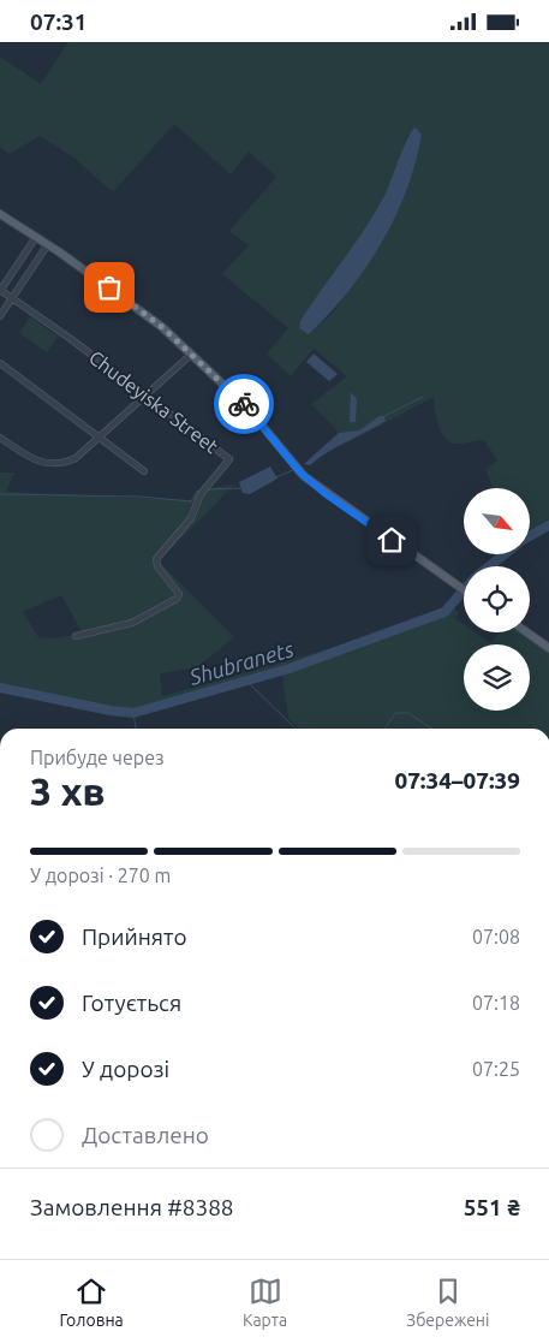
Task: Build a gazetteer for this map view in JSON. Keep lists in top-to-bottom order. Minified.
{"streets":{"street":["Chudeyiska Street"]},"water":["Shubranets"],"north":"bottom right","page":{"status":"07:31","heading":["3 хв","Прибуде через","07:34–07:39"],"panel":["Замовлення #8388","551 ₴"],"bar":"У дорозі · 270 m","list":[["Прийнято","07:08"],["Готується","07:18"],["У дорозі","07:25"],"Доставлено"],"tabs":["Головна","Карта","Збережені"]}}
